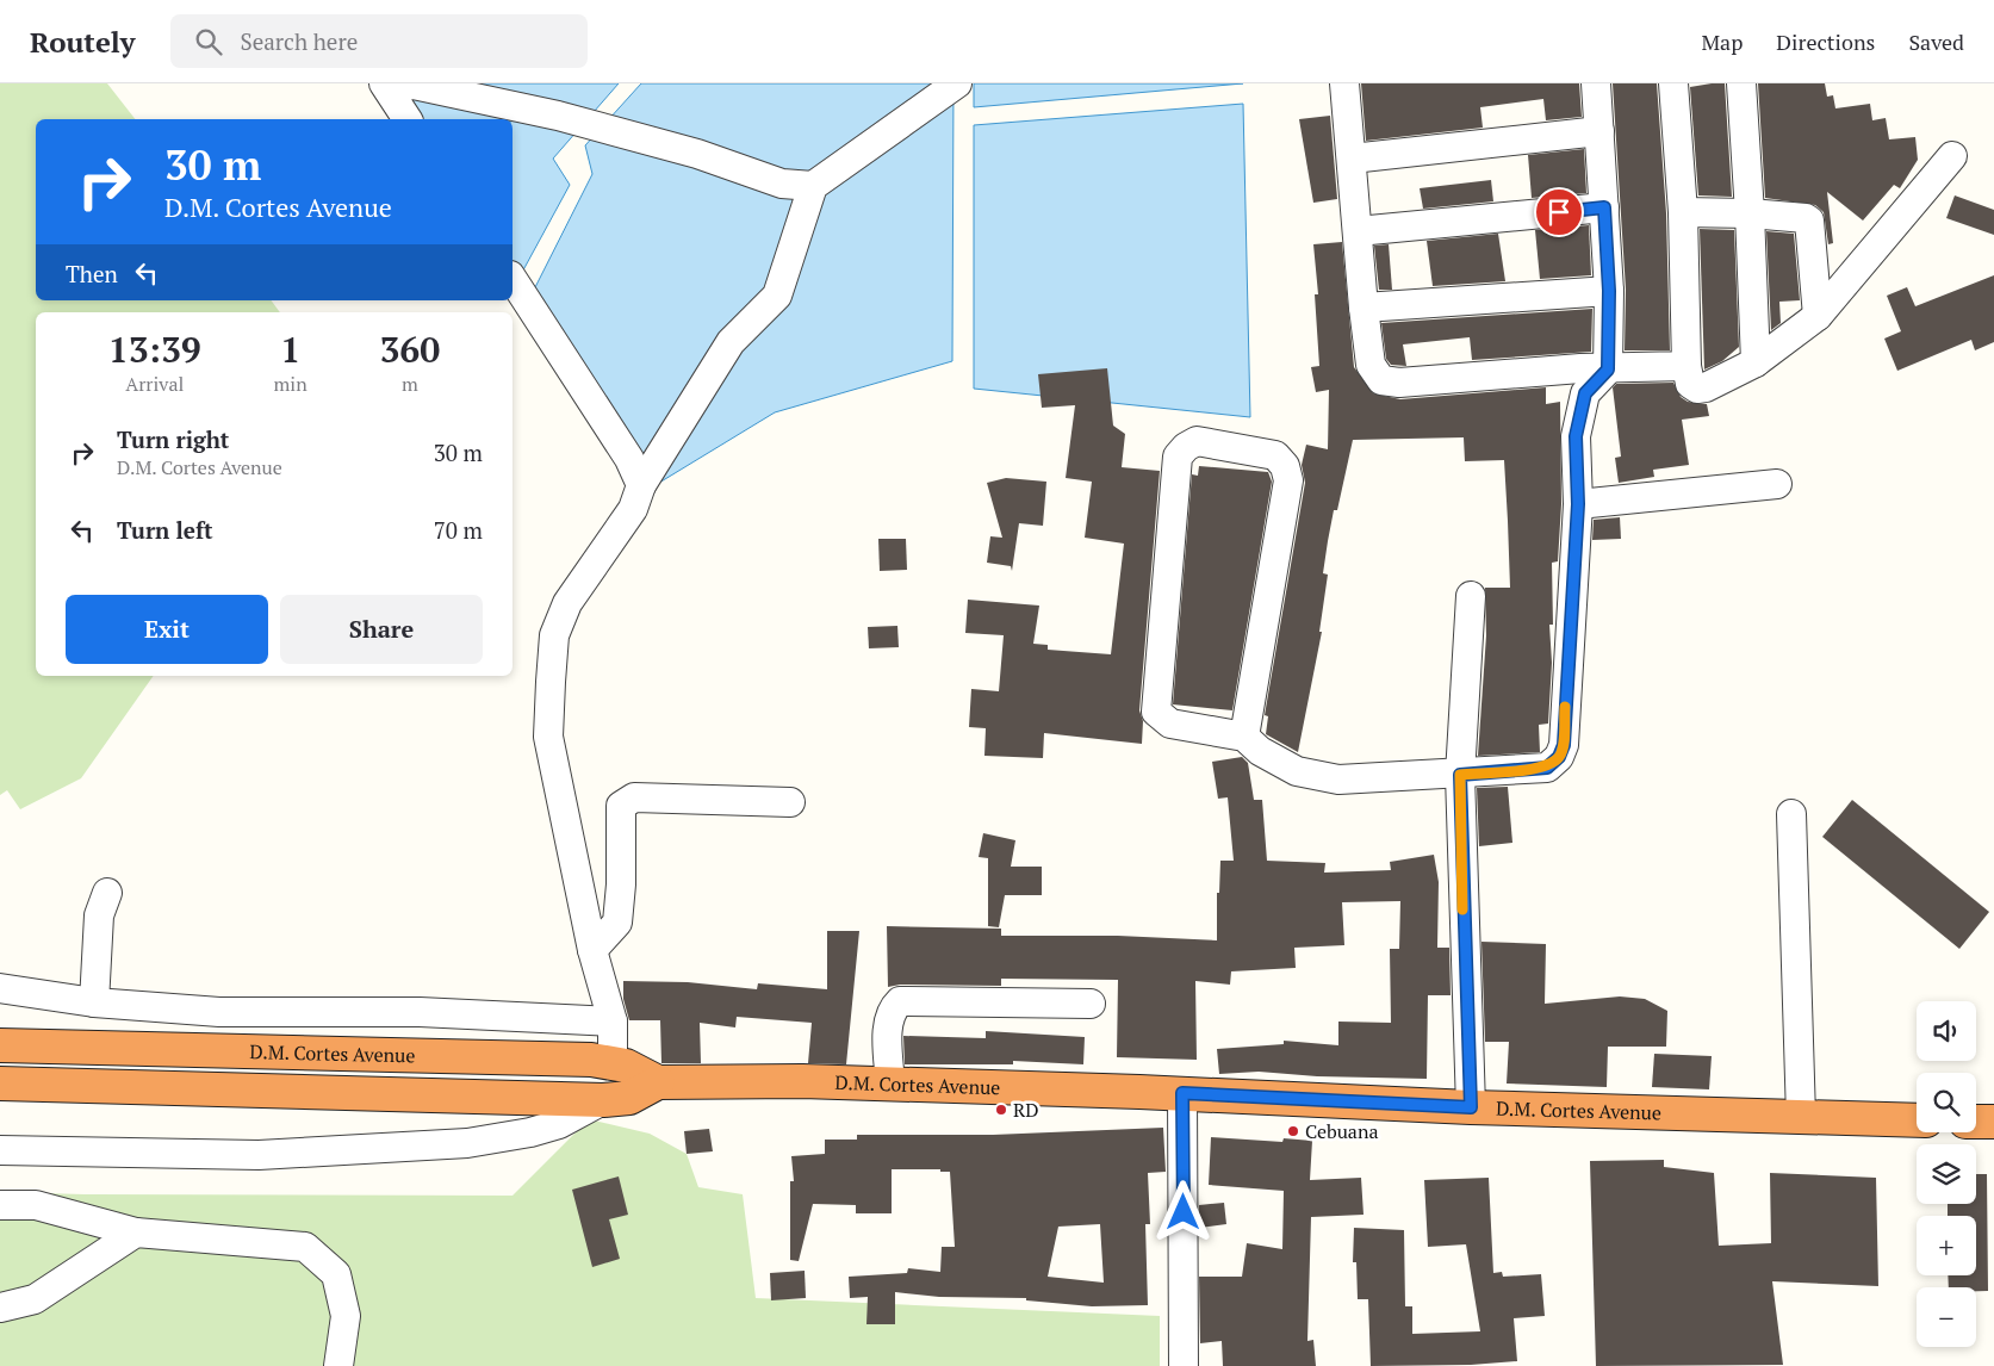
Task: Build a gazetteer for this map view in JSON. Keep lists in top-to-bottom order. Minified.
{"streets":{"highway":["D.M. Cortes Avenue"]},"places":["RD","Cebuana"],"page":{"header":"Routely","search":"Search here","nav":["Map","Directions","Saved"],"turn":["30 m","D.M. Cortes Avenue"],"then":"Then","eta":["13:39","Arrival","1","min","360","m"],"list":[{"name":"Turn right","note":"D.M. Cortes Avenue","value":"30 m"},{"name":"Turn left","value":"70 m"}],"buttons":["Exit","Share"],"map_buttons":["+","−"]}}
